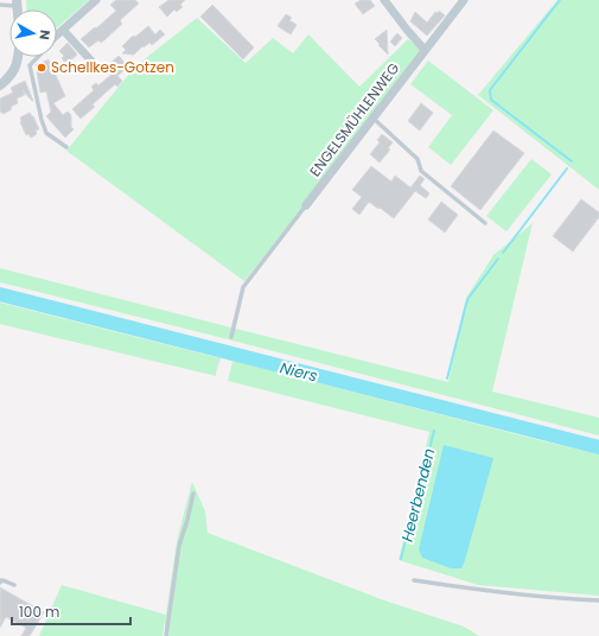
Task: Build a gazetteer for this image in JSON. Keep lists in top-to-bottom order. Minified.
{"streets":{"street":["ENGELSMÜHLENWEG"]},"water":["Niers","Heerbenden"],"places":["Schellkes-Gotzen"],"scale_bar":"100 m","north":"right"}
